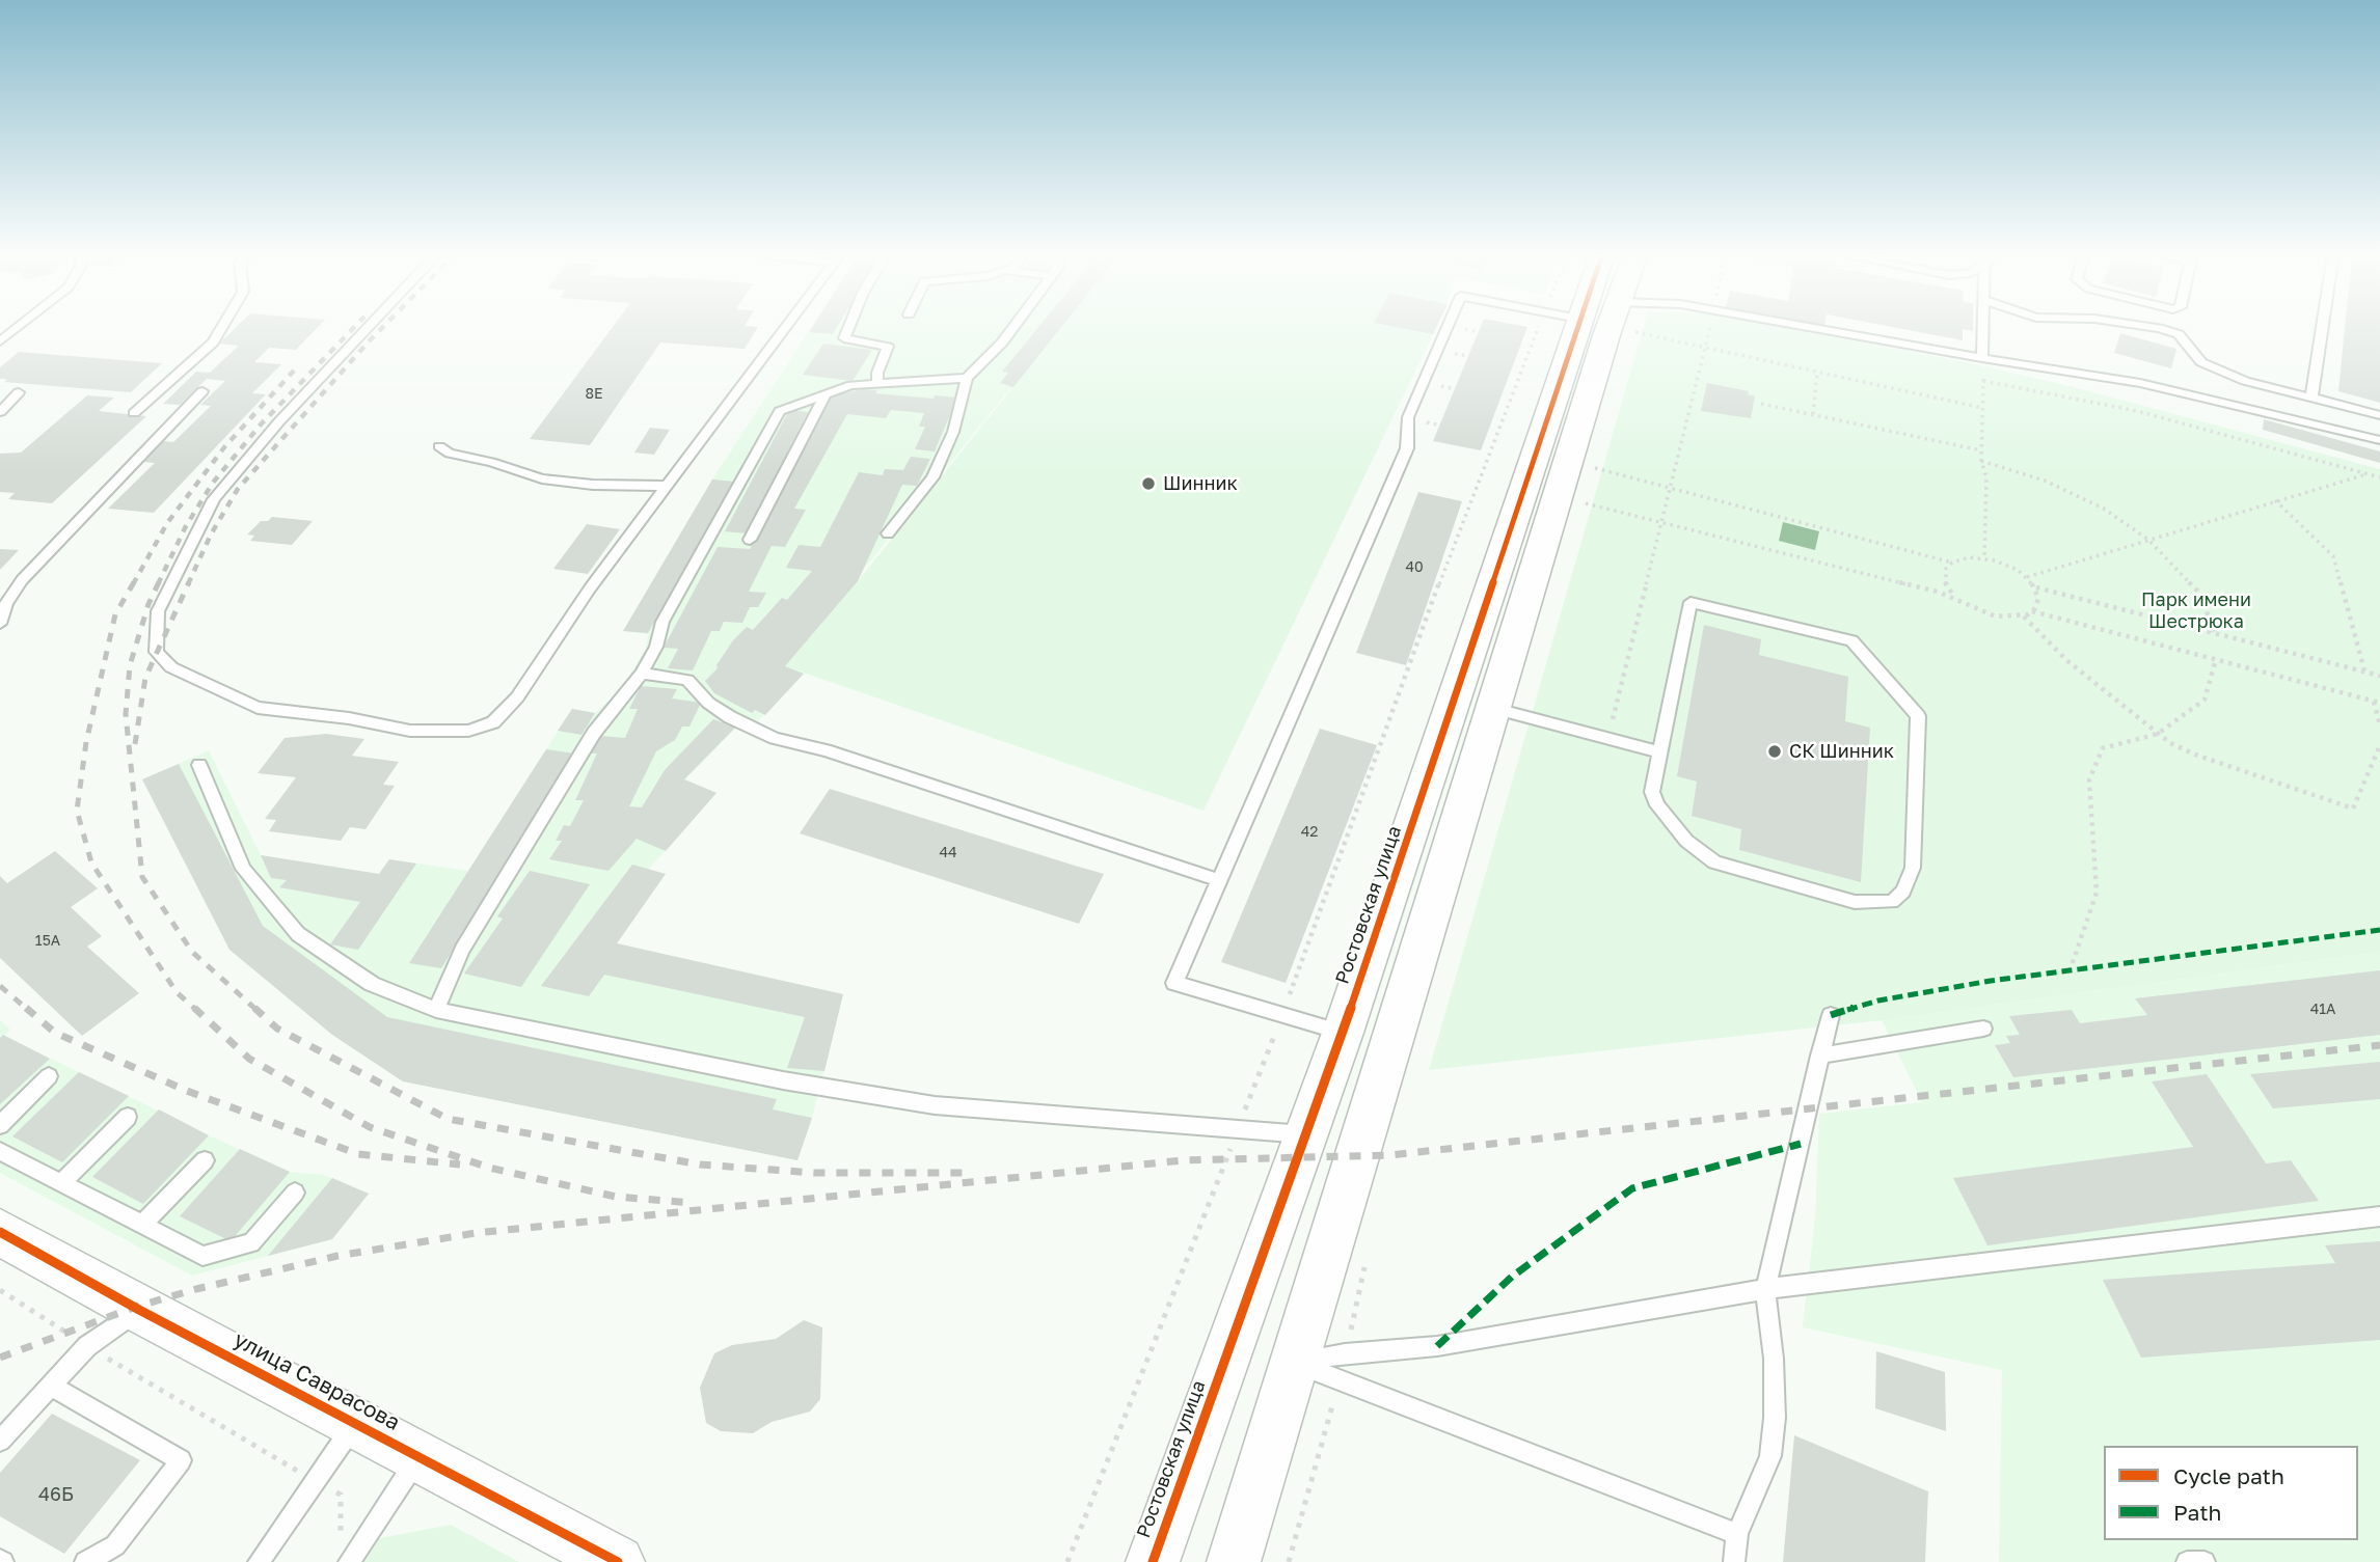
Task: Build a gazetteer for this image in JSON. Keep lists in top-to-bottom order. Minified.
{"streets":{"street":["Ростовская улица","улица Саврасова"]},"parks":["Парк имени Шестрюка"],"places":["Шинник","СК Шинник"],"house_numbers":["8Е","40","42","44","15А","41А","46Б"],"legend":["Cycle path","Path"]}
